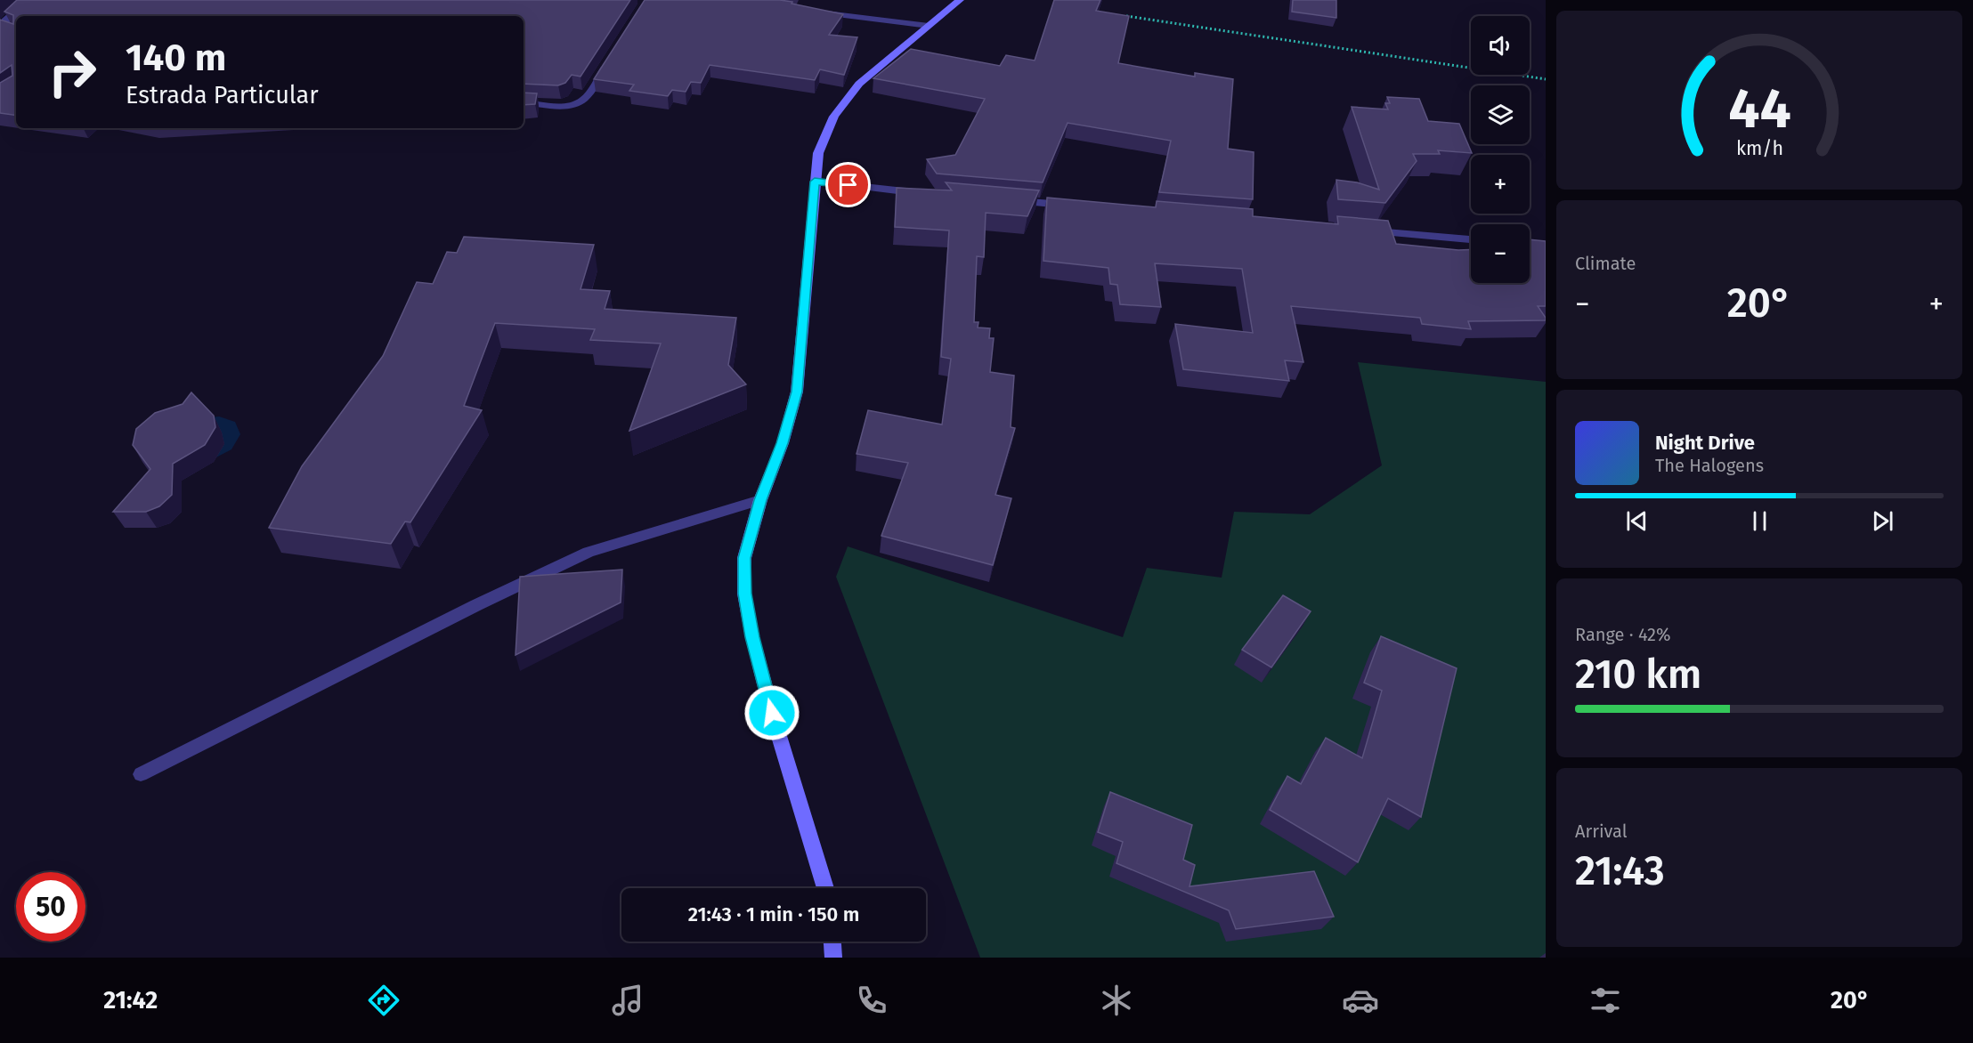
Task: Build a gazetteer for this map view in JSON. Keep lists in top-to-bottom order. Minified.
{"page":{"map_buttons":["+","−"],"turn":["140 m","Estrada Particular"],"tile":["Climate",["Range · 42%","210 km"],["Arrival","21:43"]],"heat":["−","20°","+"],"song":["Night Drive","The Halogens"],"limit":"50","trip":"21:43 · 1 min · 150 m","tabs":["21:42","20°"],"gauge":["44","km/h"]}}
